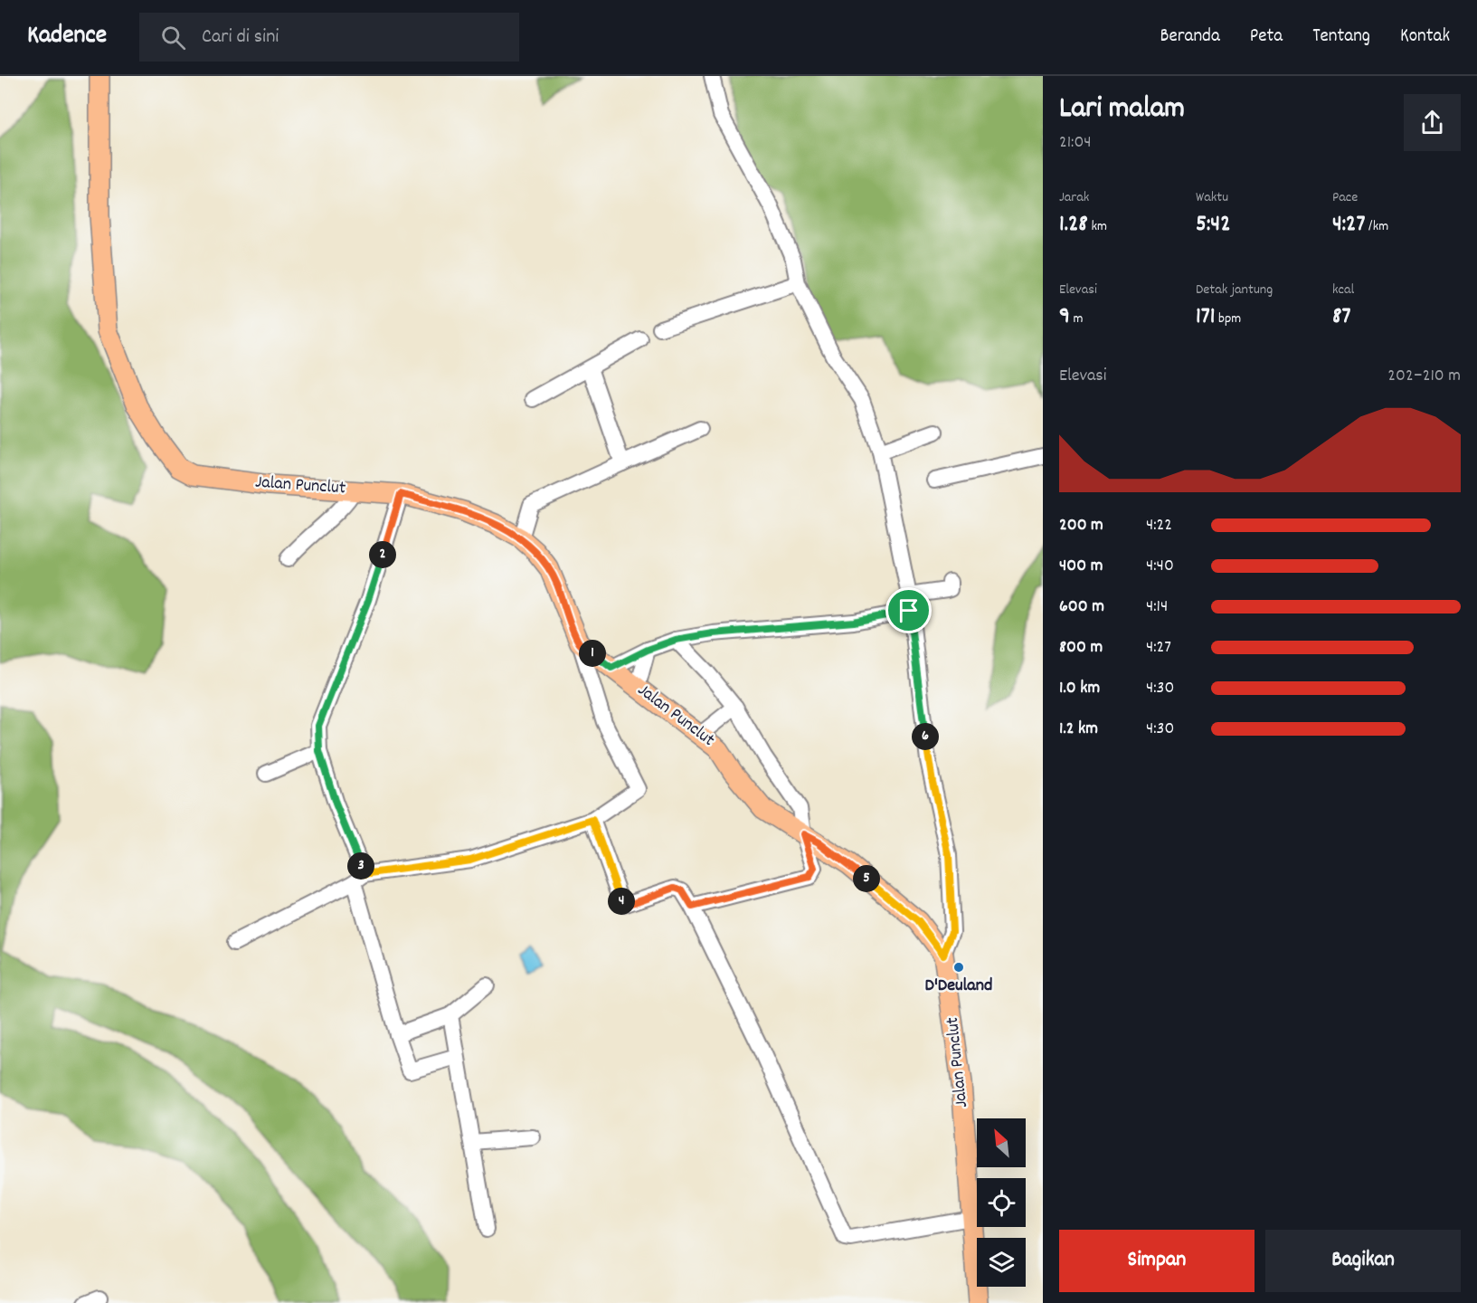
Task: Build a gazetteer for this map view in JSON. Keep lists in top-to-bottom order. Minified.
{"streets":{"main road":["Jalan Punclut"]},"places":["D'Deuland"],"north":"top left","page":{"header":"Kadence","search":"Cari di sini","nav":["Beranda","Peta","Tentang","Kontak"],"heading":["Lari malam","21:04"],"stats":[["Jarak","1.28 km"],["Waktu","5:42"],["Pace","4:27 /km"],["Elevasi","9 m"],["Detak jantung","171 bpm"],["kcal","87"]],"chart":["Elevasi","202–210 m"],"list":[{"name":"200 m","note":"4:22"},{"name":"400 m","note":"4:40"},{"name":"600 m","note":"4:14"},{"name":"800 m","note":"4:27"},{"name":"1.0 km","note":"4:30"},{"name":"1.2 km","note":"4:30"}],"pins":["2","1","6","3","5","4"],"buttons":["Simpan","Bagikan"]}}
